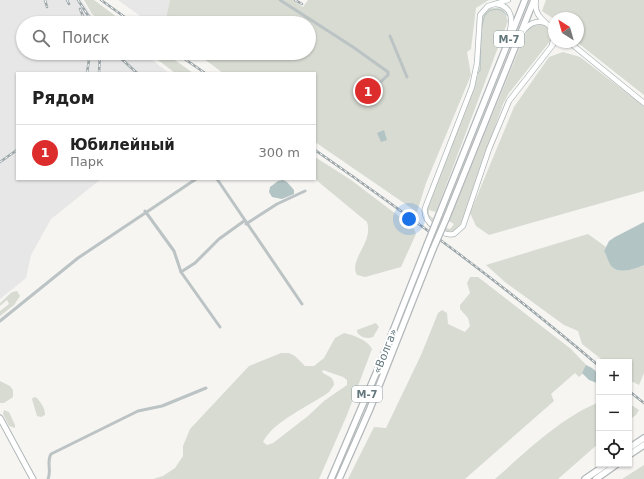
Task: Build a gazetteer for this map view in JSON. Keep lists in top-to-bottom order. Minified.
{"streets":{"highway":["М-7","«Волга»"]},"crossings":[["М-7","«Волга»"]],"north":"top left","page":{"search":"Поиск","heading":"Рядом","pins":"1","list":[{"mark":"1","name":"Юбилейный","note":"Парк","value":"300 m"}],"map_buttons":["+","−"]}}
